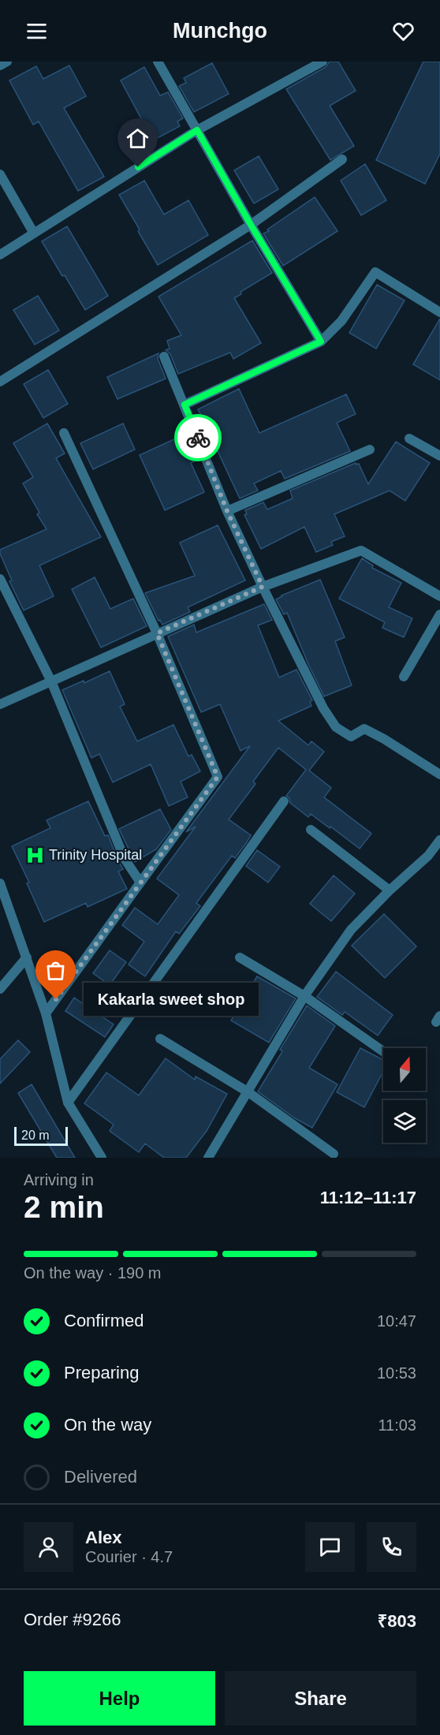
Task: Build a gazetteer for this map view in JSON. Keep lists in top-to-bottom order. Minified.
{"places":{"hospital":["Trinity Hospital"],"other":["Kakarla sweet shop"]},"scale_bar":"20 m","north":"top","page":{"header":"Munchgo","bubble":"Kakarla sweet shop","scale":"20 m","heading":["2 min","Arriving in","11:12–11:17"],"panel":["Alex","Courier · 4.7","Order #9266","₹803"],"bar":"On the way · 190 m","list":[["Confirmed","10:47"],["Preparing","10:53"],["On the way","11:03"],"Delivered"],"buttons":["Help","Share"]}}
